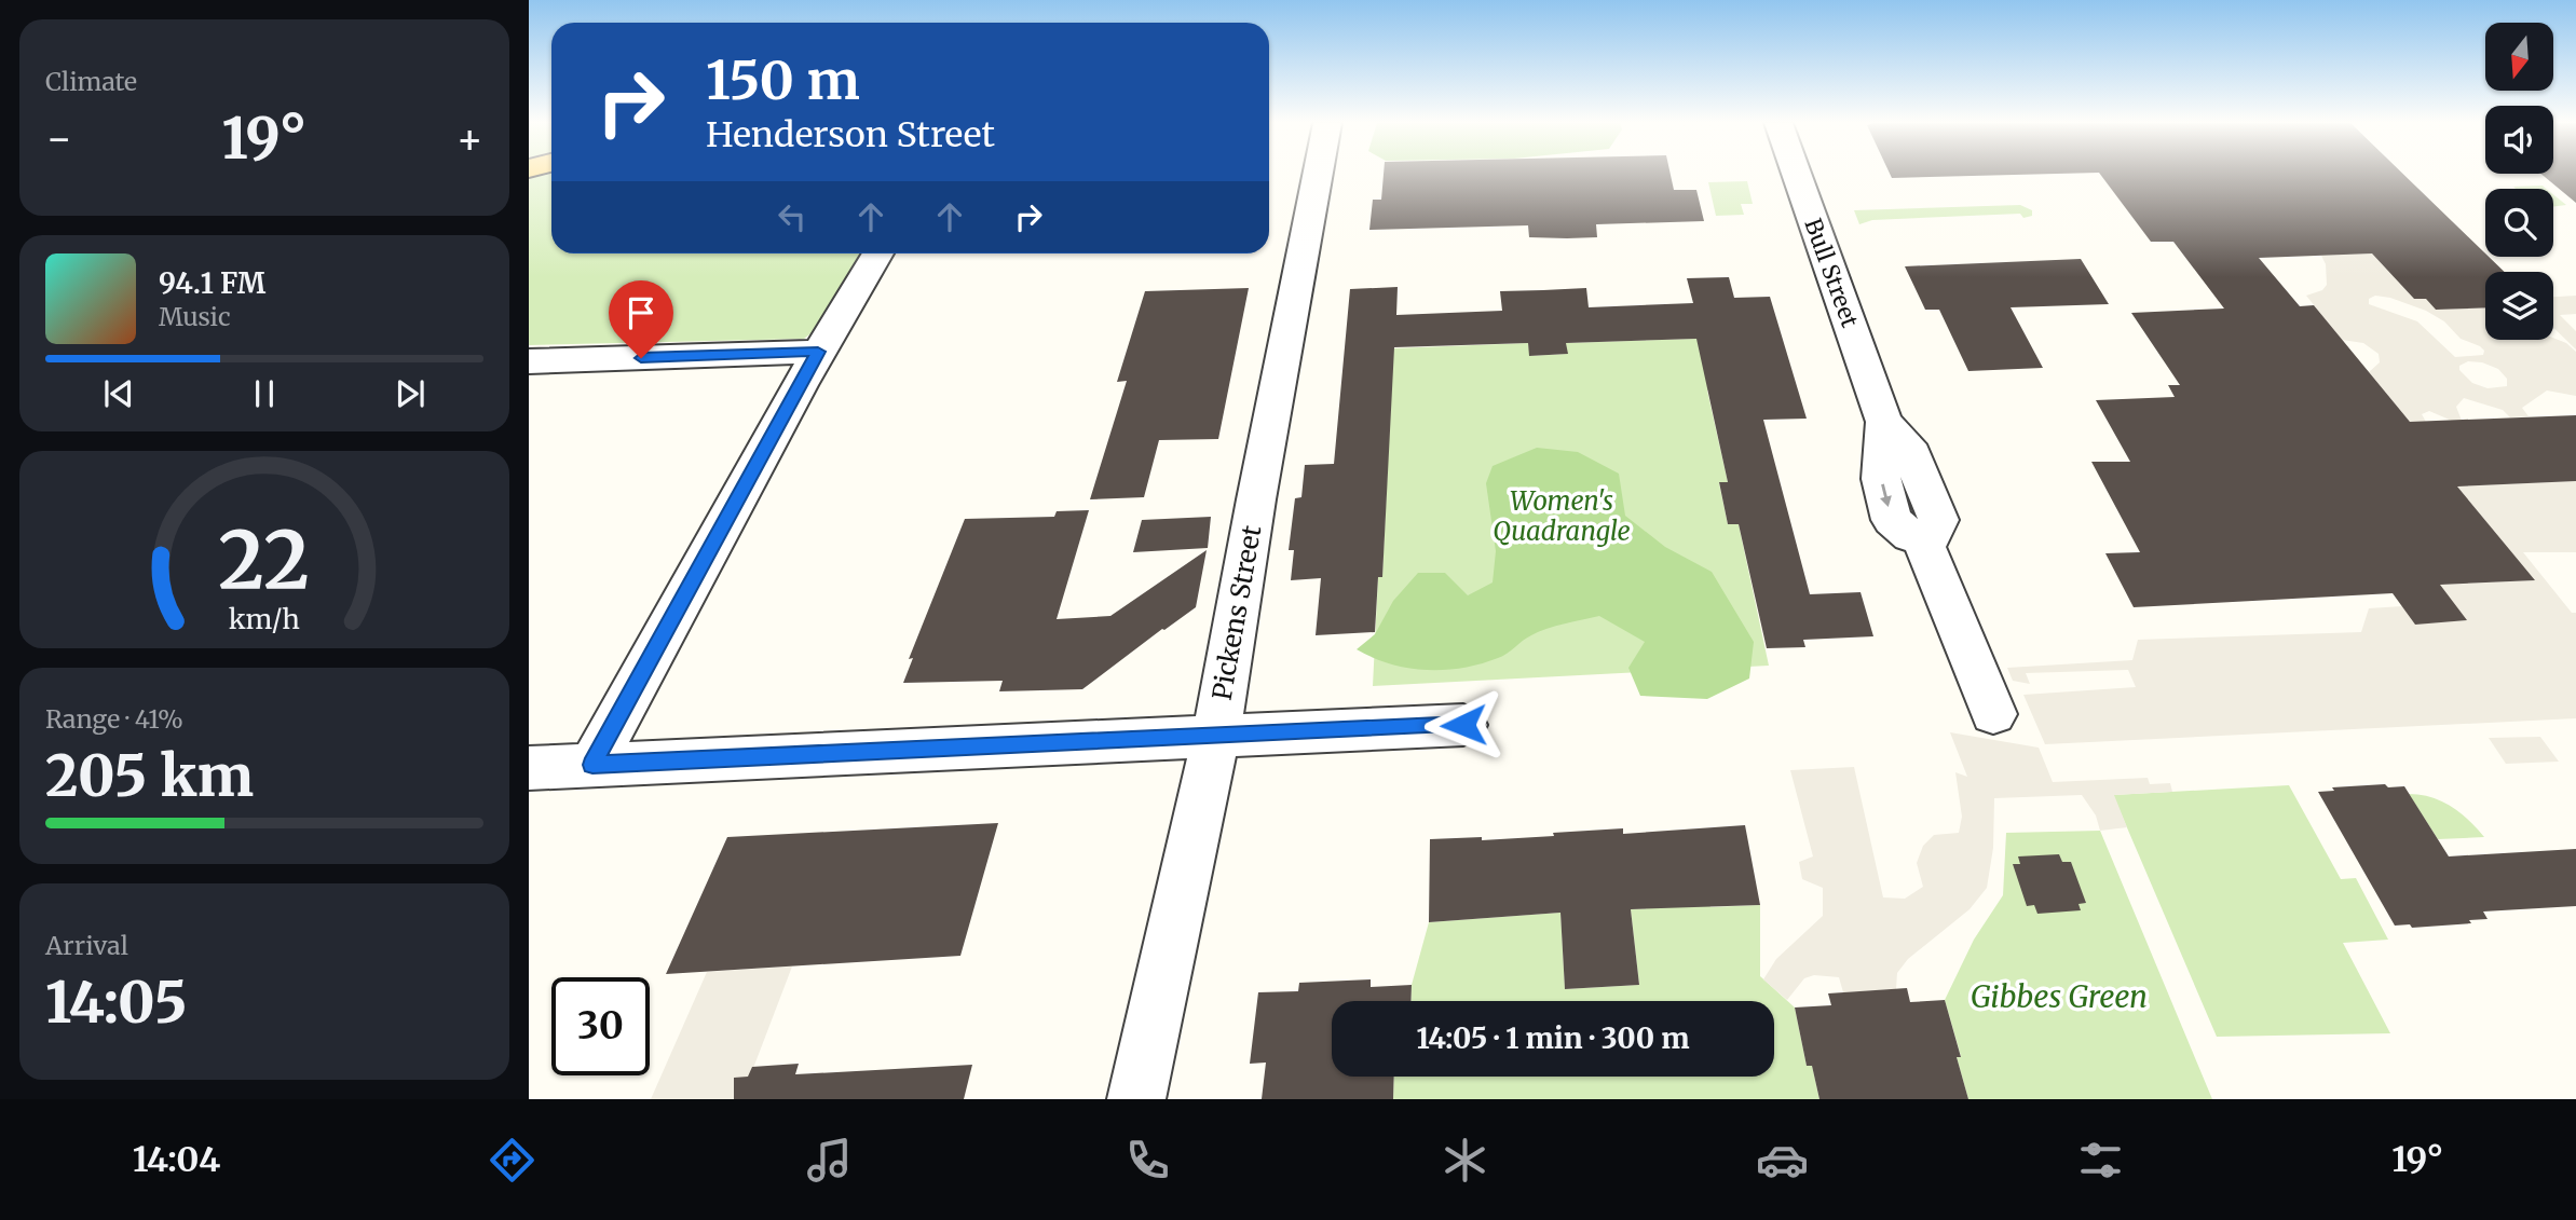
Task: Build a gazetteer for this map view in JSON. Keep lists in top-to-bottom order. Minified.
{"streets":{"street":["Bull Street","Pickens Street"]},"parks":["Women's Quadrangle","Gibbes Green"],"north":"bottom","page":{"tile":["Climate",["Range · 41%","205 km"],["Arrival","14:05"]],"turn":["150 m","Henderson Street"],"heat":["−","19°","+"],"song":["94.1 FM","Music"],"limit":"30","trip":"14:05 · 1 min · 300 m","tabs":["14:04","19°"],"gauge":["22","km/h"]}}
